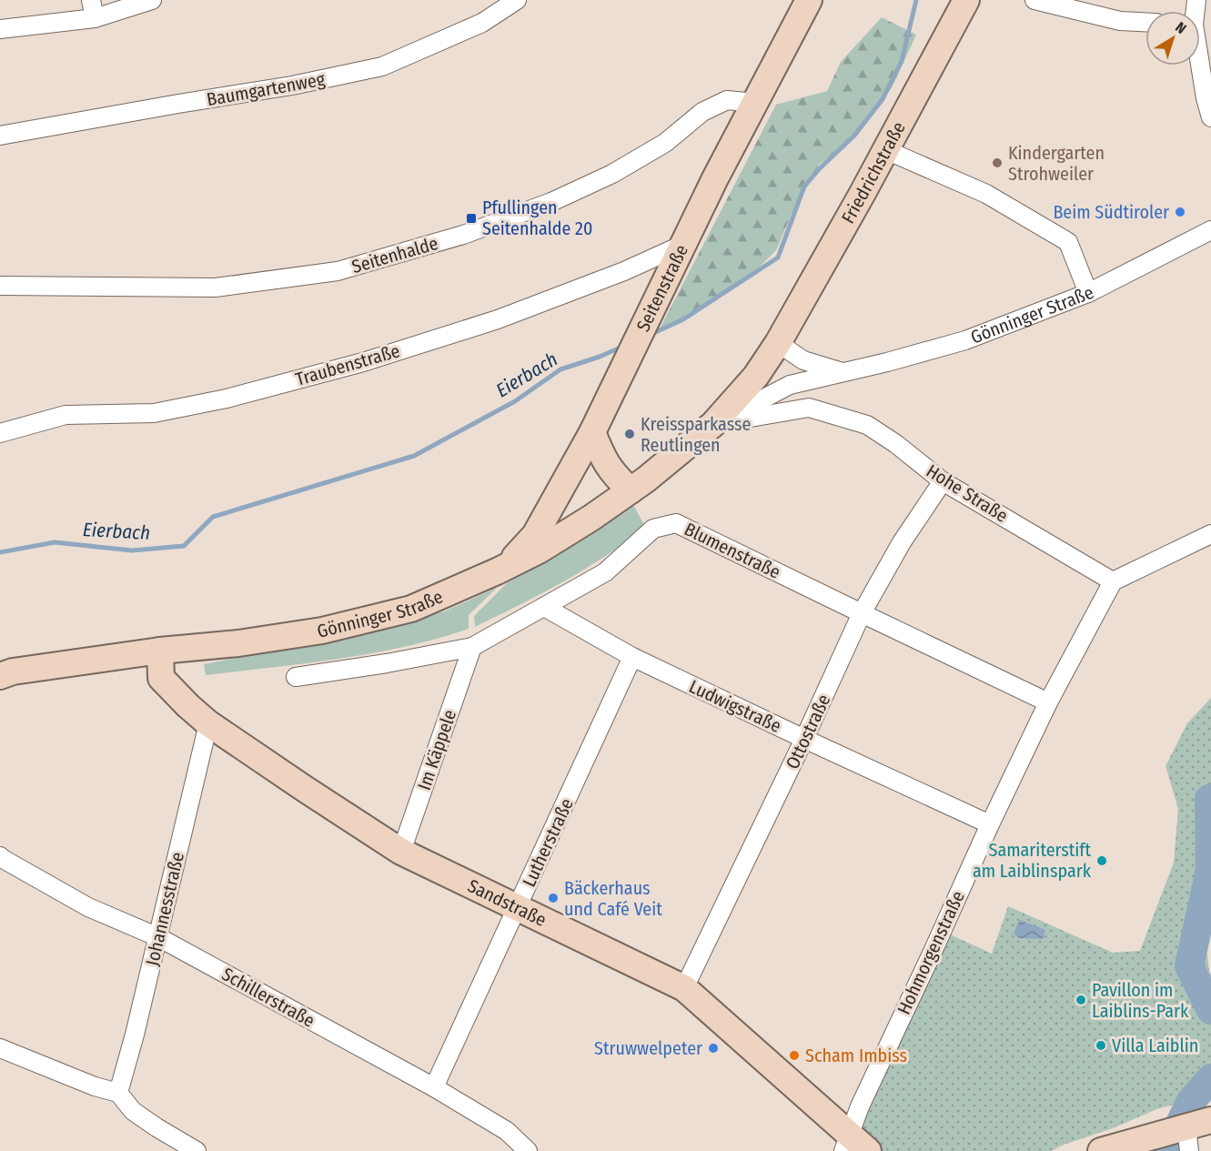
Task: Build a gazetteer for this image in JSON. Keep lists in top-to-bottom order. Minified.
{"streets":{"main road":["Friedrichstraße","Seitenstraße","Gönninger Straße","Sandstraße"],"street":["Baumgartenweg","Seitenhalde","Traubenstraße","Hohe Straße","Blumenstraße","Ludwigstraße","Ottostraße","Im Käppele","Lutherstraße","Johannesstraße","Hohmorgenstraße","Schillerstraße"]},"crossings":[["Friedrichstraße","Gönninger Straße"],["Seitenhalde","Seitenstraße"],["Seitenstraße","Gönninger Straße"],["Seitenstraße","Traubenstraße"],["Gönninger Straße","Hohe Straße"],["Gönninger Straße","Sandstraße"],["Hohe Straße","Ottostraße"],["Hohe Straße","Hohmorgenstraße"],["Blumenstraße","Ludwigstraße"],["Blumenstraße","Ottostraße"],["Blumenstraße","Im Käppele"],["Blumenstraße","Hohmorgenstraße"],["Ludwigstraße","Ottostraße"],["Ludwigstraße","Lutherstraße"],["Ludwigstraße","Hohmorgenstraße"],["Ottostraße","Sandstraße"],["Im Käppele","Sandstraße"],["Lutherstraße","Sandstraße"],["Lutherstraße","Schillerstraße"],["Sandstraße","Johannesstraße"],["Sandstraße","Hohmorgenstraße"],["Johannesstraße","Schillerstraße"]],"water":["Eierbach"],"places":{"other":["Kindergarten Strohweiler","Beim Südtiroler","Kreissparkasse Reutlingen","Samariterstift am Laiblinspark","Bäckerhaus und Café Veit","Pavillon im Laiblins-Park","Villa Laiblin","Struwwelpeter","Scham Imbiss"],"transit":["Pfullingen Seitenhalde 20"]},"north":"top right"}
